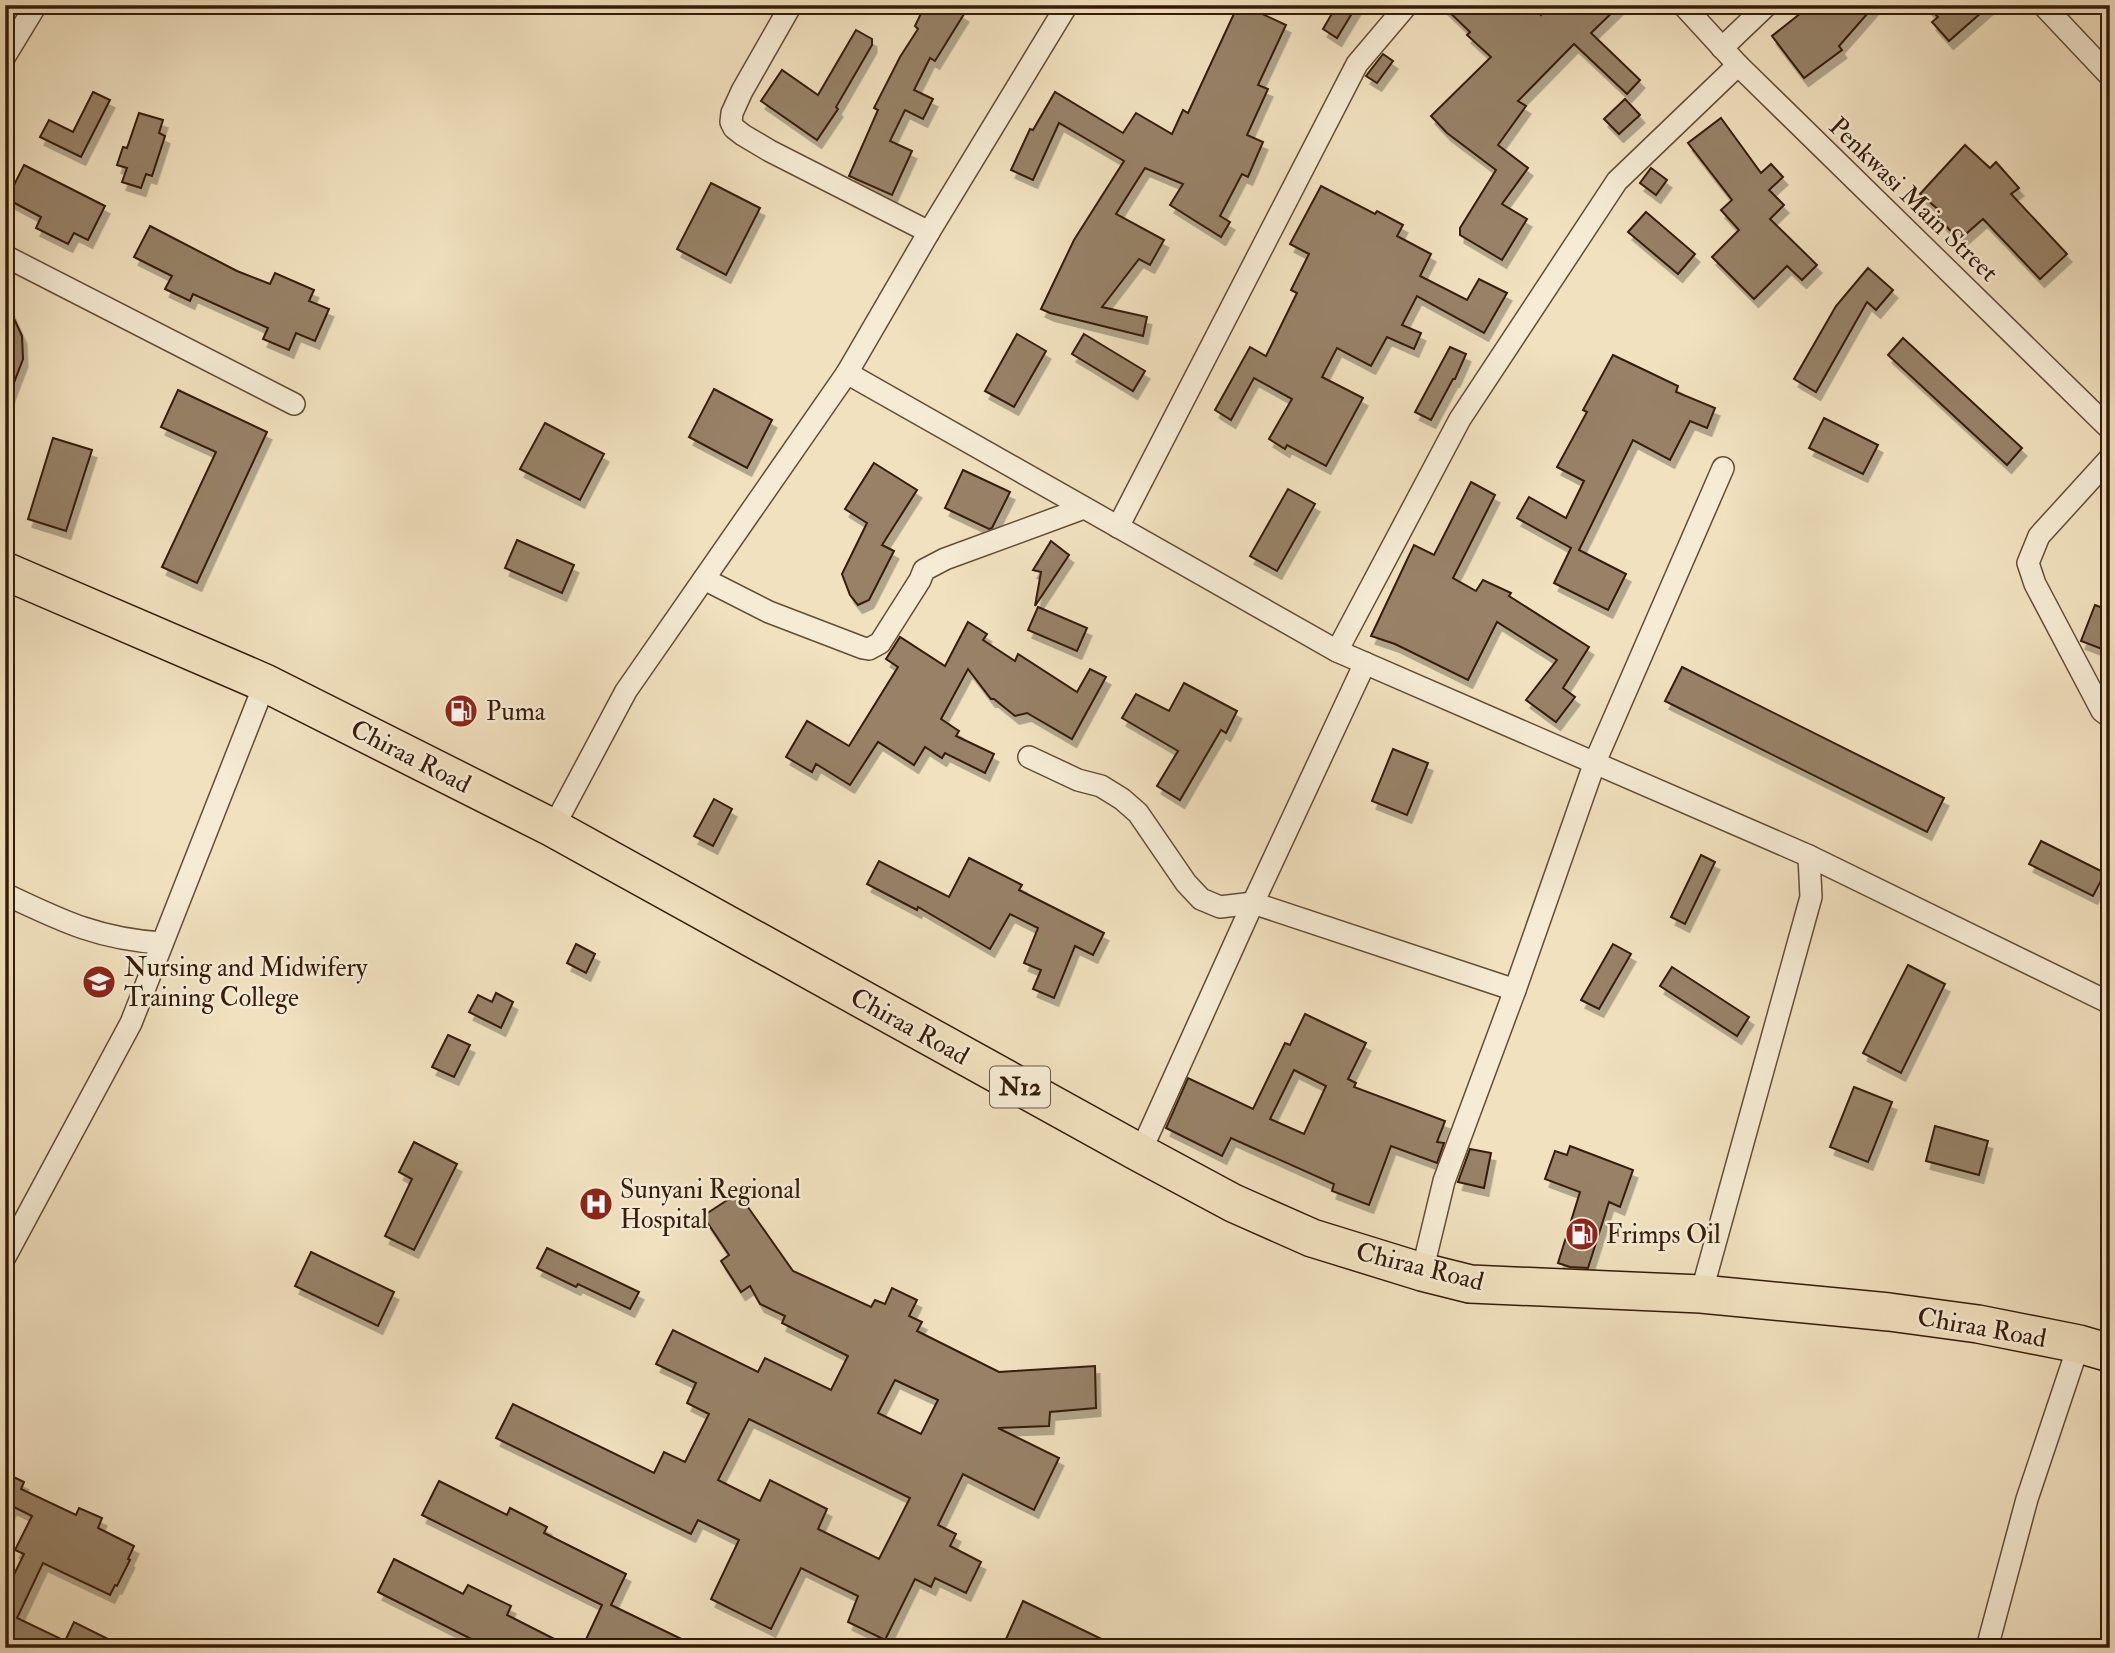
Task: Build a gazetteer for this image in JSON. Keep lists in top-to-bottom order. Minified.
{"streets":{"highway":["Chiraa Road","N12"],"street":["Penkwasi Main Street"]},"places":{"fuel station":["Puma","Frimps Oil"],"school or university":["Nursing and Midwifery Training College"],"hospital":["Sunyani Regional Hospital"]}}
